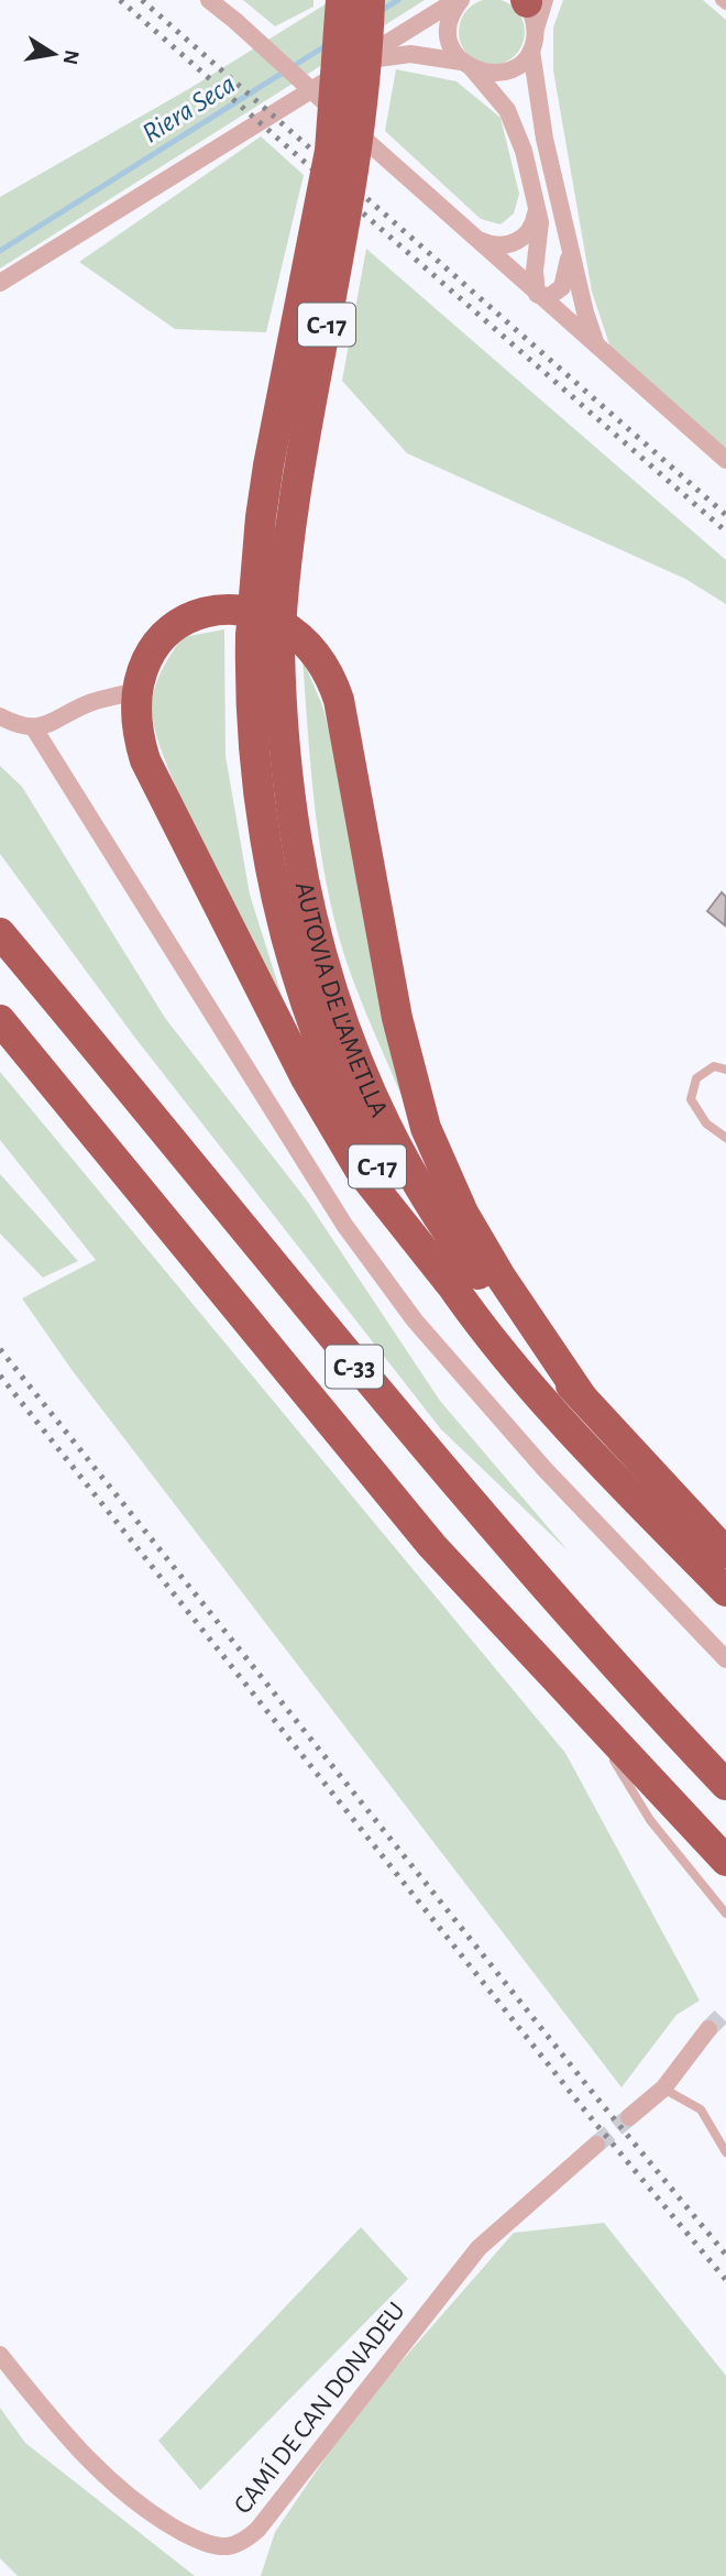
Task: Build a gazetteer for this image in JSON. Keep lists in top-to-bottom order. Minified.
{"streets":{"highway":["C-17","AUTOVIA DE L'AMETLLA","C-33"],"street":["CAMÍ DE CAN DONADEU"]},"water":["Riera Seca"],"north":"right"}
